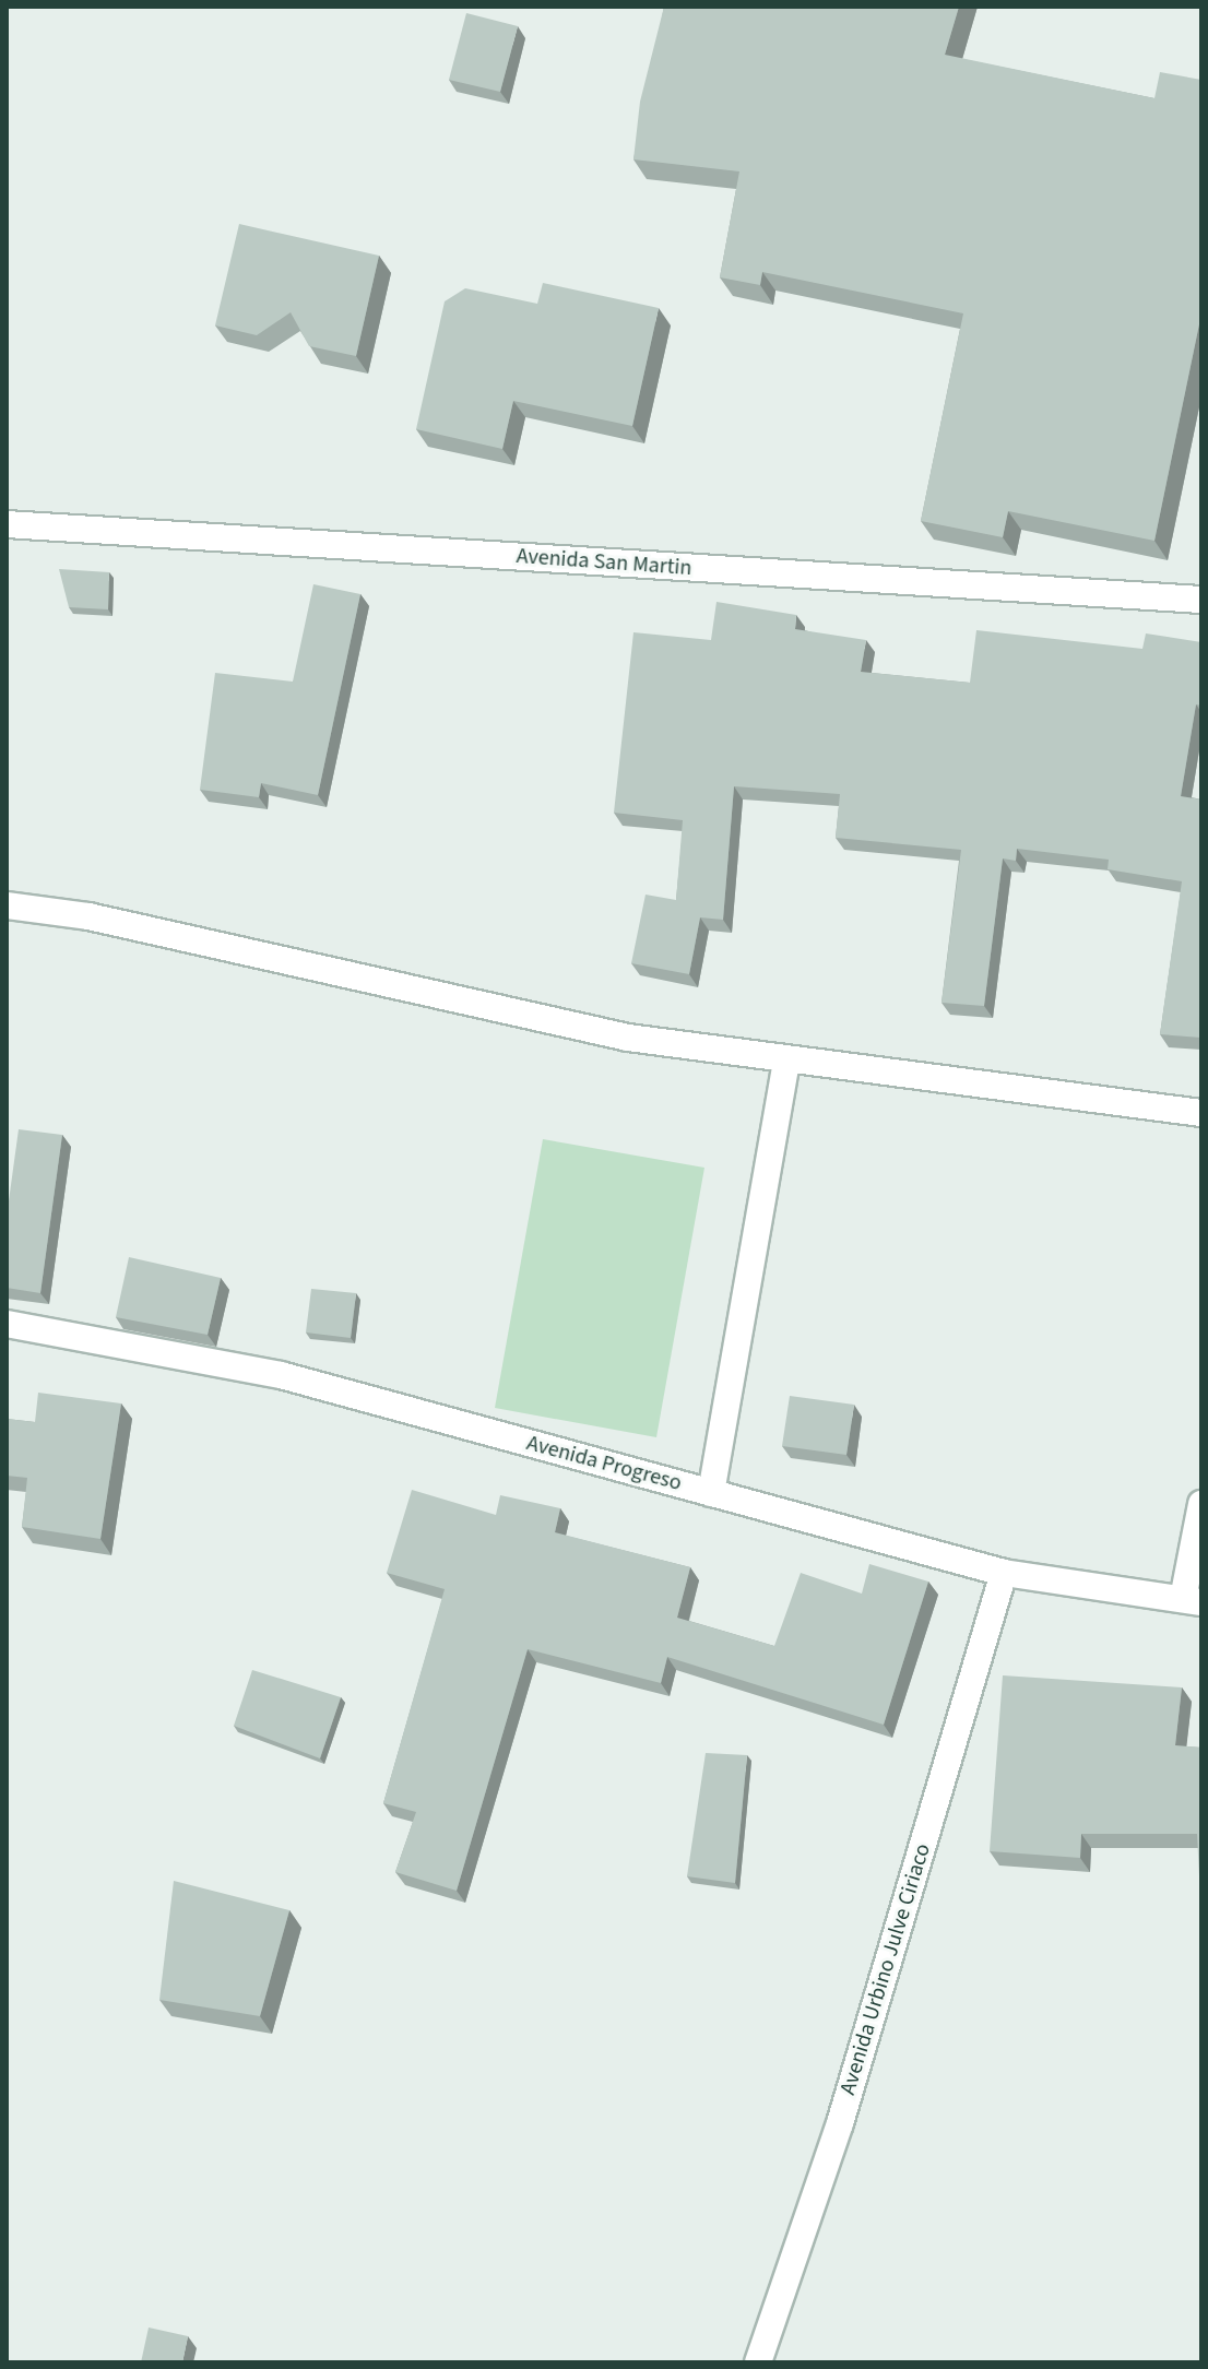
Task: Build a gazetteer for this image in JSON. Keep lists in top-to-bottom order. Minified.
{"streets":{"street":["Avenida San Martin","Avenida Progreso","Avenida Urbino Julve Ciriaco"]},"crossings":[["Avenida Progreso","Avenida Urbino Julve Ciriaco"]]}
